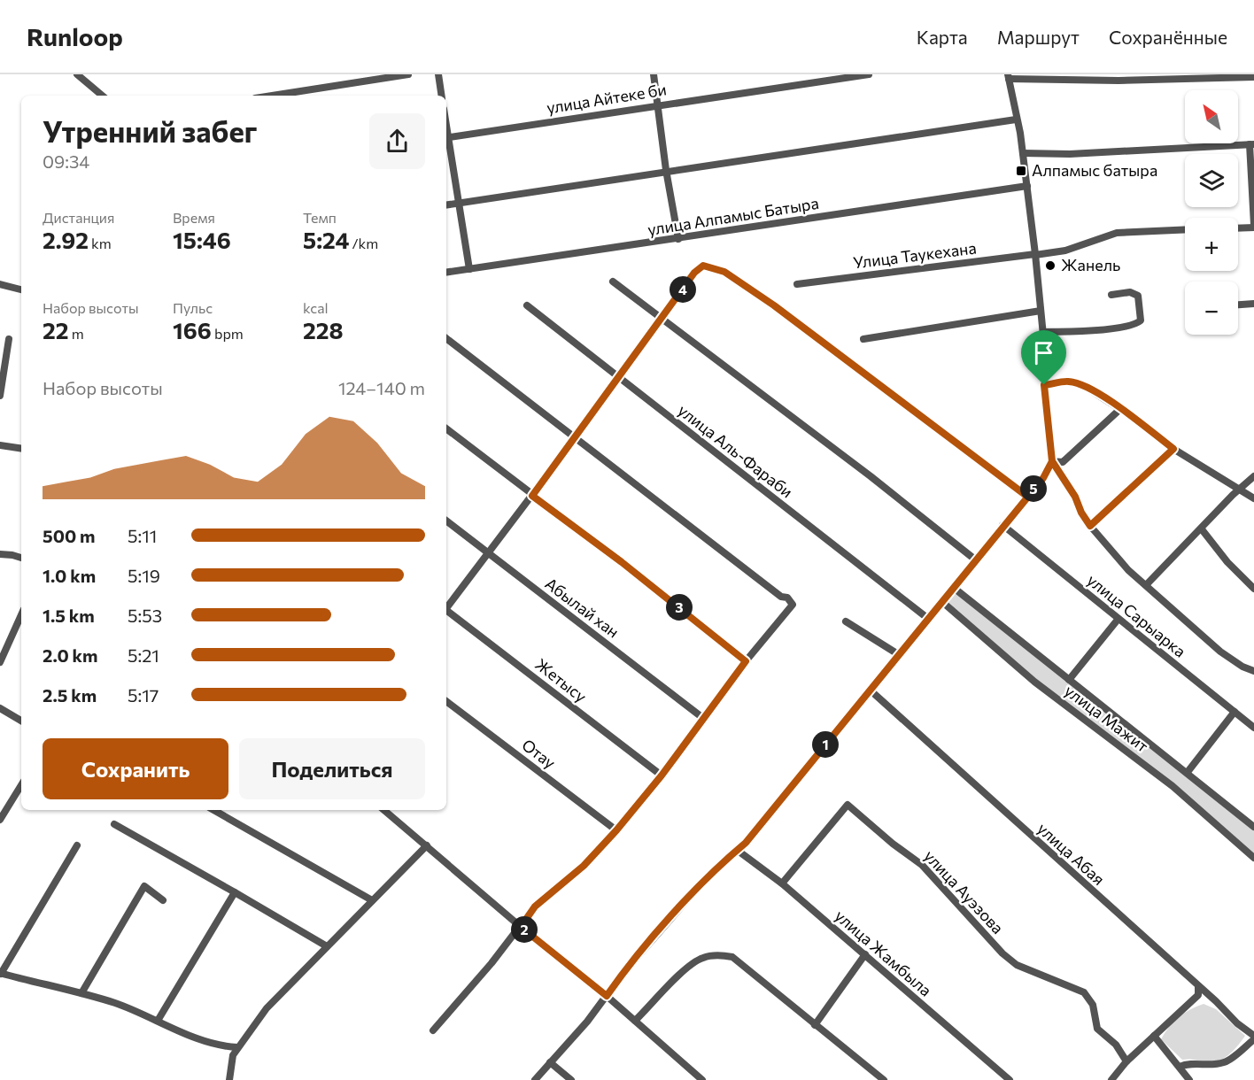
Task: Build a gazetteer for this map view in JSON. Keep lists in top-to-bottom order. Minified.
{"streets":{"street":["улица Айтеке би","улица Алпамыс Батыра","Улица Таукехана","улица Аль-Фараби","Абылай хан","улица Сарыарка","Жетысу","улица Мажит","Отау","улица Абая","улица Ауэзова","улица Жамбыла"]},"crossings":[["улица Ауэзова","улица Жамбыла"]],"places":{"transit":["Алпамыс батыра"],"other":["Жанель"]},"north":"top left","page":{"header":"Runloop","nav":["Карта","Маршрут","Сохранённые"],"map_buttons":["+","−"],"heading":["Утренний забег","09:34"],"stats":[["Дистанция","2.92 km"],["Время","15:46"],["Темп","5:24 /km"],["Набор высоты","22 m"],["Пульс","166 bpm"],["kcal","228"]],"pins":["4","5","3","1","2"],"chart":["Набор высоты","124–140 m"],"list":[{"name":"500 m","note":"5:11"},{"name":"1.0 km","note":"5:19"},{"name":"1.5 km","note":"5:53"},{"name":"2.0 km","note":"5:21"},{"name":"2.5 km","note":"5:17"}],"buttons":["Сохранить","Поделиться"]}}
